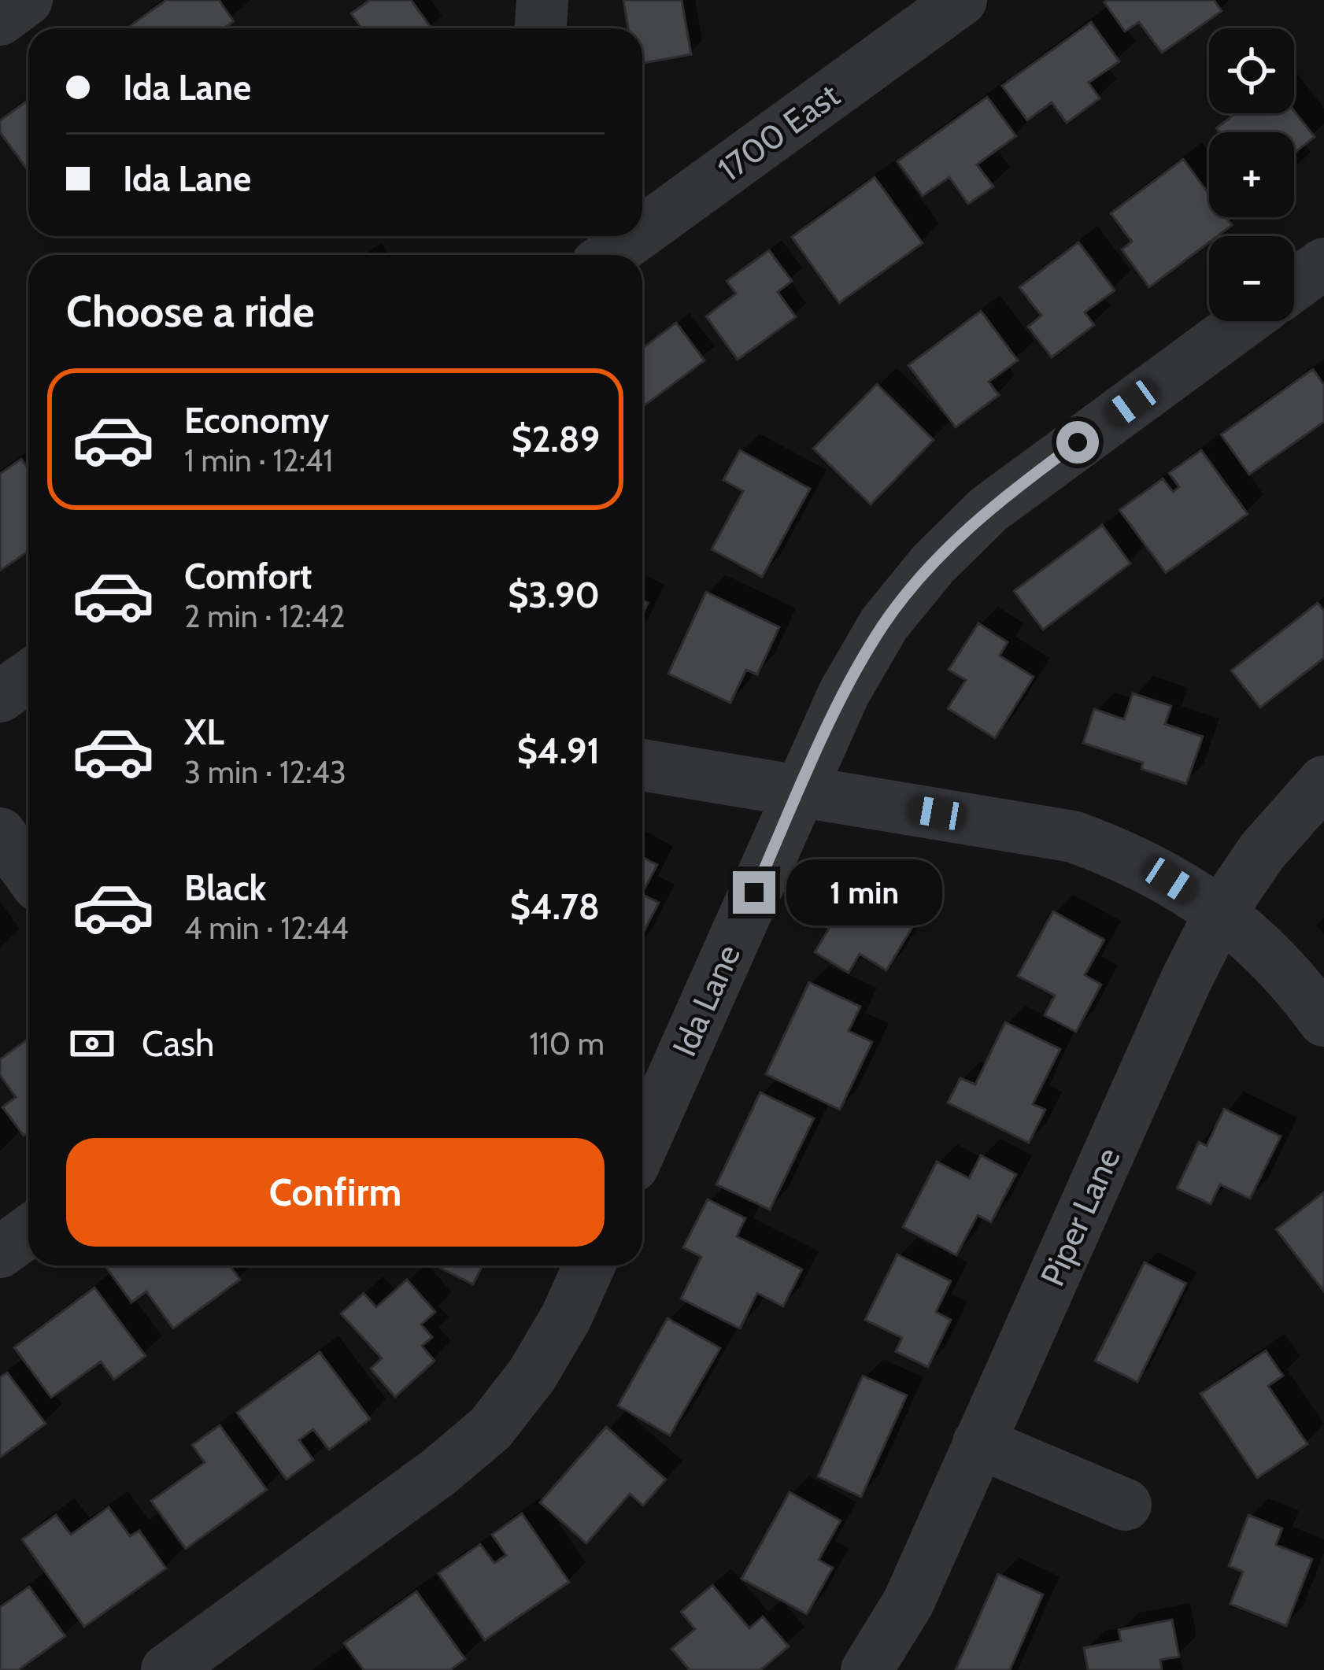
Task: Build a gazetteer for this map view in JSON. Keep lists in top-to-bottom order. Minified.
{"streets":{"street":["1700 East","Ida Lane","Piper Lane"]},"page":{"map_buttons":["+","−"],"banner":["Ida Lane","Ida Lane"],"heading":"Choose a ride","list":[{"name":"Economy","note":"1 min · 12:41","value":"$2.89"},{"name":"Comfort","note":"2 min · 12:42","value":"$3.90"},{"name":"XL","note":"3 min · 12:43","value":"$4.91"},{"name":"Black","note":"4 min · 12:44","value":"$4.78"}],"bubble":"1 min","pay":["Cash","110 m"],"buttons":"Confirm"}}
